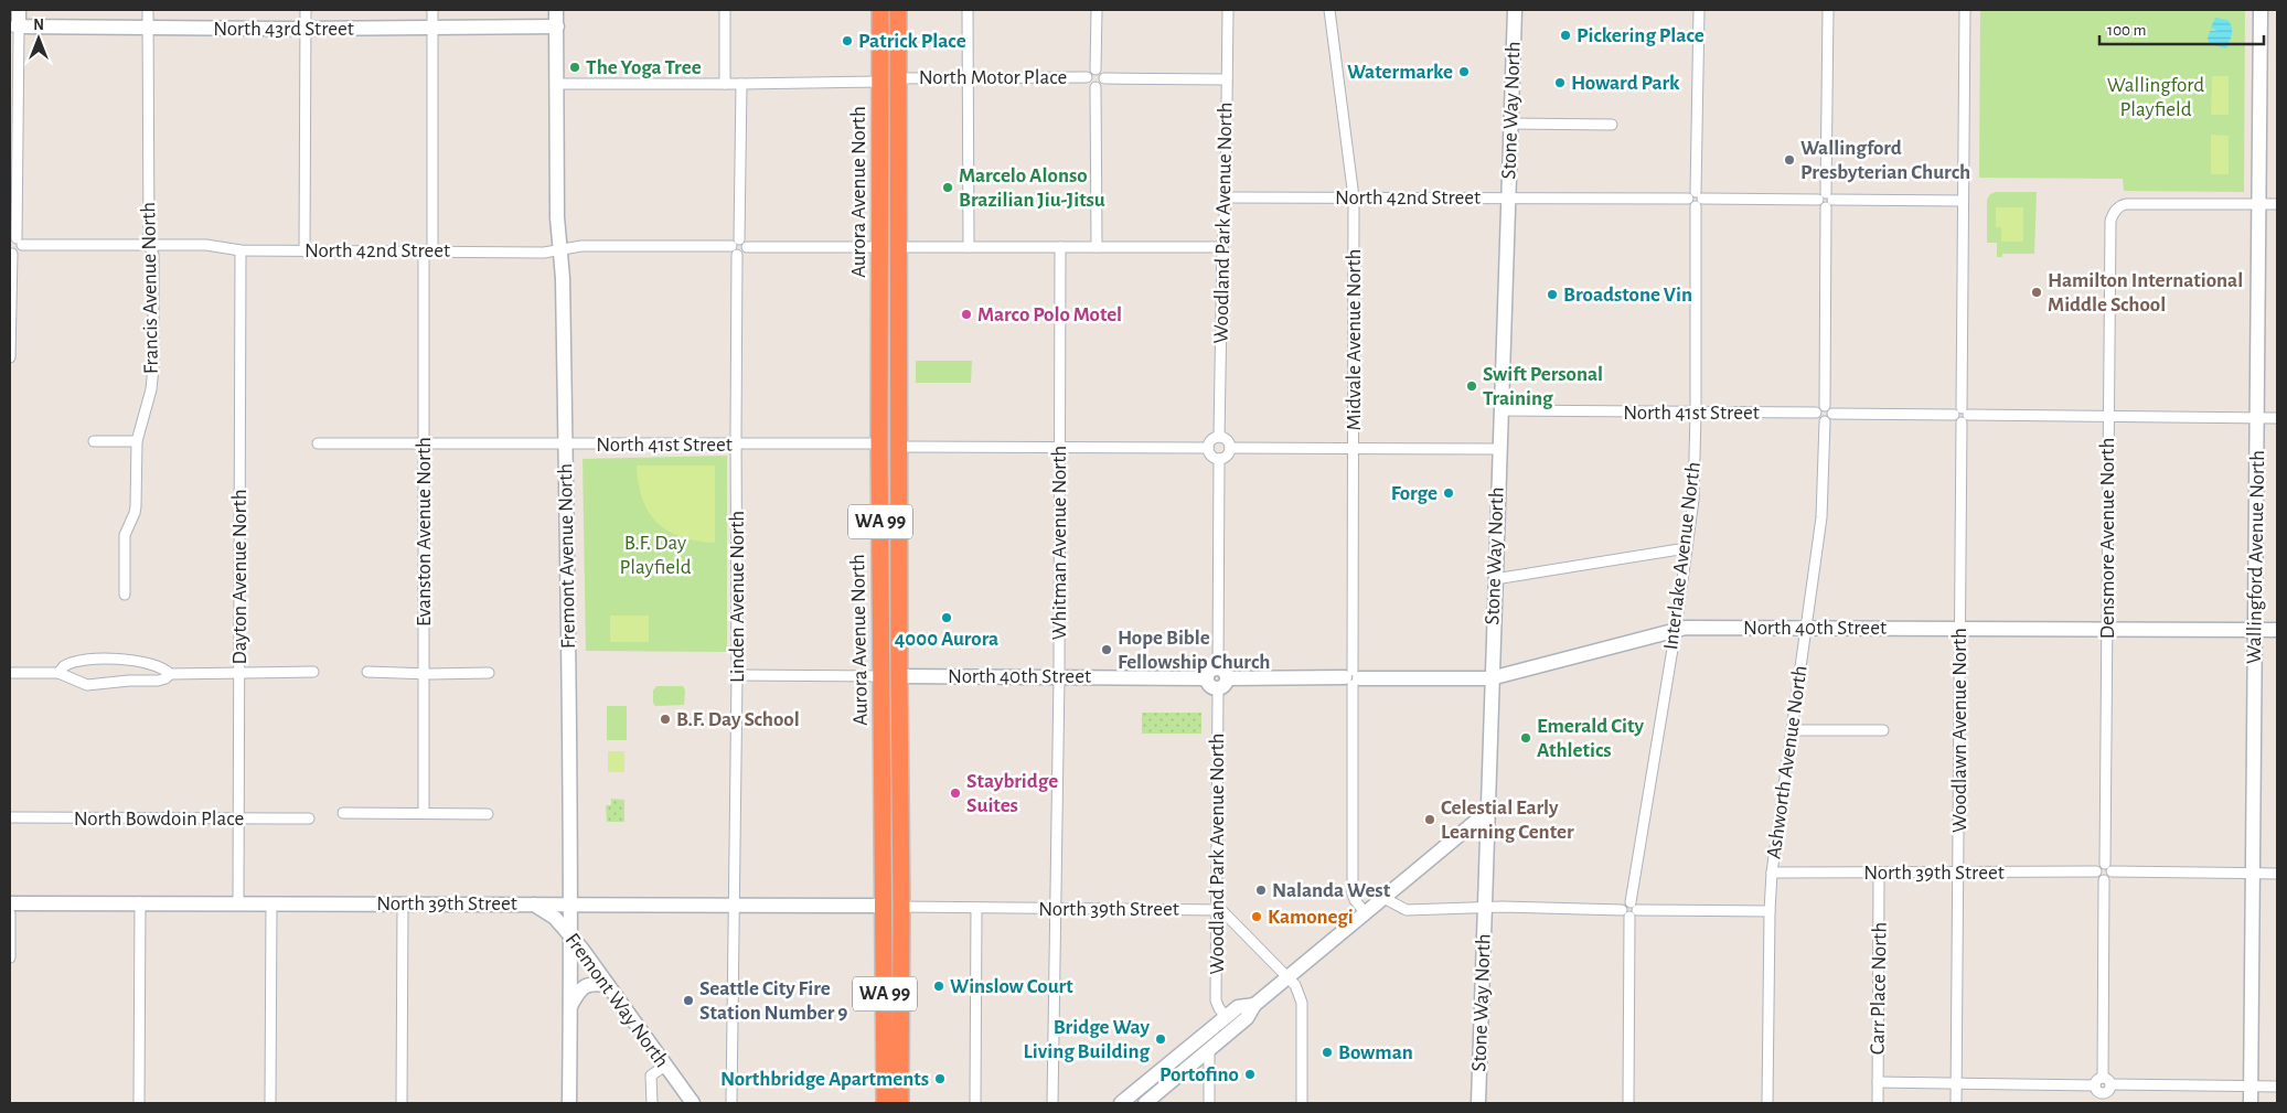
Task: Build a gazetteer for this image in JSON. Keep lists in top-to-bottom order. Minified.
{"streets":{"highway":["Aurora Avenue North","WA 99"],"main road":["North 43rd Street","Stone Way North","Fremont Avenue North","Wallingford Avenue North","North 40th Street","North 39th Street","Fremont Way North"],"street":["North Motor Place","North 42nd Street","Woodland Park Avenue North","Francis Avenue North","Midvale Avenue North","North 41st Street","Evanston Avenue North","Densmore Avenue North","Whitman Avenue North","Interlake Avenue North","Dayton Avenue North","Linden Avenue North","Woodlawn Avenue North","Ashworth Avenue North","North Bowdoin Place","Carr Place North"]},"crossings":[["North 43rd Street","Francis Avenue North"],["North 43rd Street","Evanston Avenue North"],["North 43rd Street","Fremont Avenue North"],["North Motor Place","Aurora Avenue North"],["Stone Way North","North 42nd Street"],["Stone Way North","North 41st Street"],["Stone Way North","North 40th Street"],["Aurora Avenue North","North 42nd Street"],["Aurora Avenue North","North 41st Street"],["Aurora Avenue North","North 40th Street"],["Aurora Avenue North","North 39th Street"],["North 42nd Street","Woodland Park Avenue North"],["North 42nd Street","Francis Avenue North"],["North 42nd Street","Midvale Avenue North"],["North 42nd Street","Evanston Avenue North"],["North 42nd Street","Fremont Avenue North"],["North 42nd Street","Interlake Avenue North"],["North 42nd Street","Dayton Avenue North"],["North 42nd Street","Linden Avenue North"],["North 42nd Street","Woodlawn Avenue North"],["Woodland Park Avenue North","North 40th Street"],["Woodland Park Avenue North","North 39th Street"],["Midvale Avenue North","North 40th Street"],["North 41st Street","Evanston Avenue North"],["North 41st Street","Fremont Avenue North"],["North 41st Street","Interlake Avenue North"],["North 41st Street","Linden Avenue North"],["North 41st Street","Ashworth Avenue North"],["Densmore Avenue North","Wallingford Avenue North"],["Densmore Avenue North","North 40th Street"],["Densmore Avenue North","North 39th Street"],["Whitman Avenue North","North 40th Street"],["Whitman Avenue North","North 39th Street"],["Fremont Avenue North","North 39th Street"],["Fremont Avenue North","Fremont Way North"],["Interlake Avenue North","North 40th Street"],["Wallingford Avenue North","North 40th Street"],["Dayton Avenue North","North Bowdoin Place"],["Dayton Avenue North","North 39th Street"],["Linden Avenue North","North 40th Street"],["Linden Avenue North","North 39th Street"],["North 40th Street","Woodlawn Avenue North"],["North 40th Street","Ashworth Avenue North"],["Woodlawn Avenue North","North 39th Street"],["Ashworth Avenue North","North 39th Street"],["North 39th Street","Carr Place North"],["North 39th Street","Fremont Way North"]],"parks":["Wallingford Playfield","B.F. Day Playfield"],"places":["Pickering Place","Patrick Place","The Yoga Tree","Watermarke","Howard Park","Wallingford Presbyterian Church","Marcelo Alonso Brazilian Jiu-Jitsu","Hamilton International Middle School","Broadstone Vin","Marco Polo Motel","Swift Personal Training","Forge","4000 Aurora","Hope Bible Fellowship Church","B.F. Day School","Emerald City Athletics","Staybridge Suites","Celestial Early Learning Center","Nalanda West","Kamonegi","Winslow Court","Seattle City Fire Station Number 9","Bridge Way Living Building","Bowman","Portofino","Northbridge Apartments"],"scale_bar":"100 m","north":"top"}
